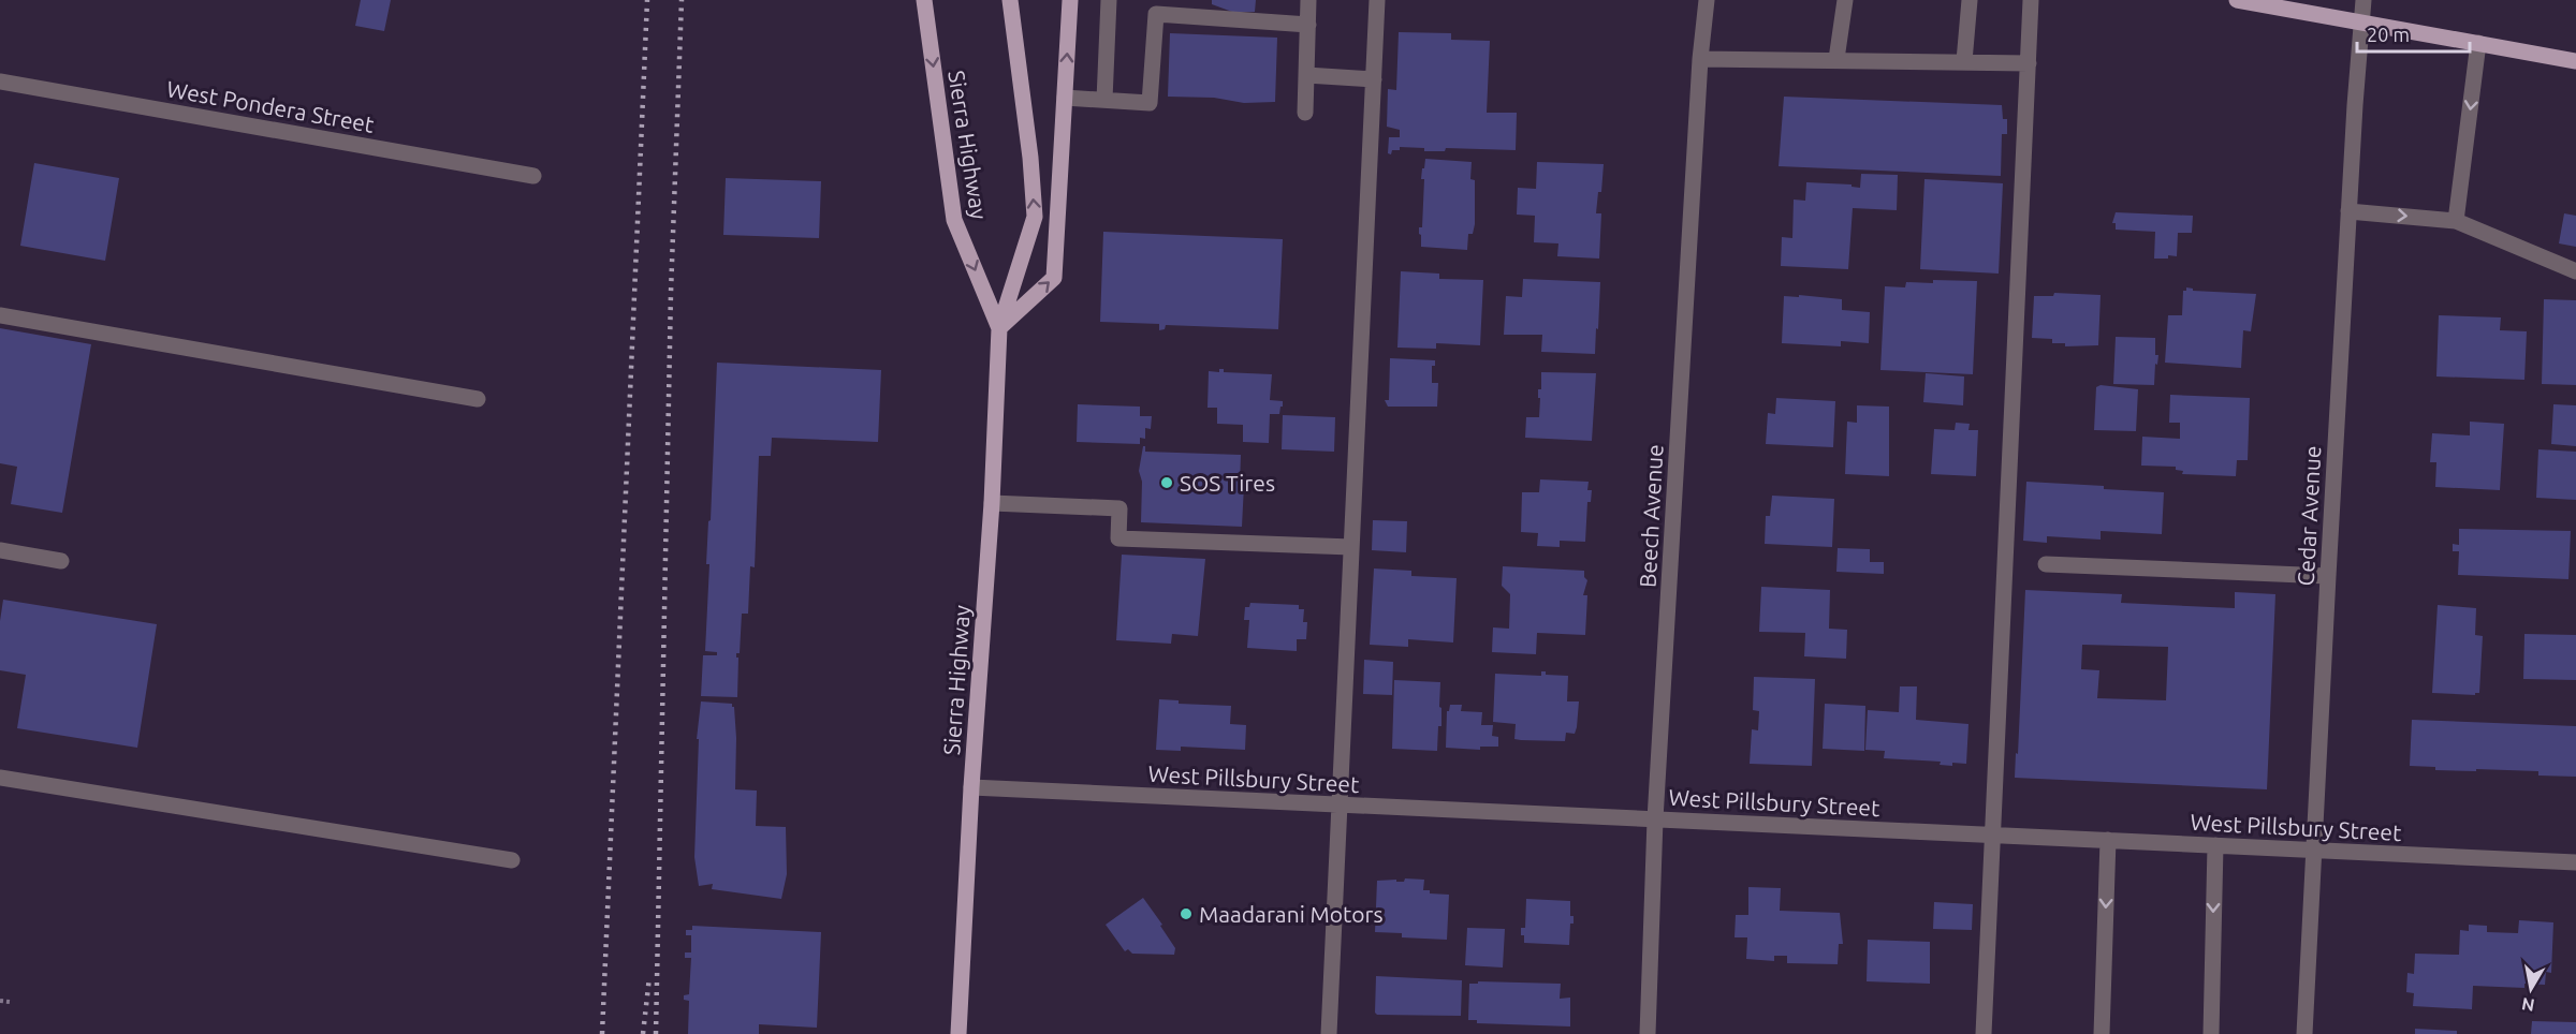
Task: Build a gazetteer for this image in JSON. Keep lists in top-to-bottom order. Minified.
{"streets":{"main road":["Sierra Highway"],"street":["West Pondera Street","Beech Avenue","Cedar Avenue","West Pillsbury Street"]},"crossings":[["Sierra Highway","West Pillsbury Street"],["Beech Avenue","West Pillsbury Street"],["Cedar Avenue","West Pillsbury Street"]],"places":["SOS Tires","Maadarani Motors"],"scale_bar":"20 m","north":"bottom"}
